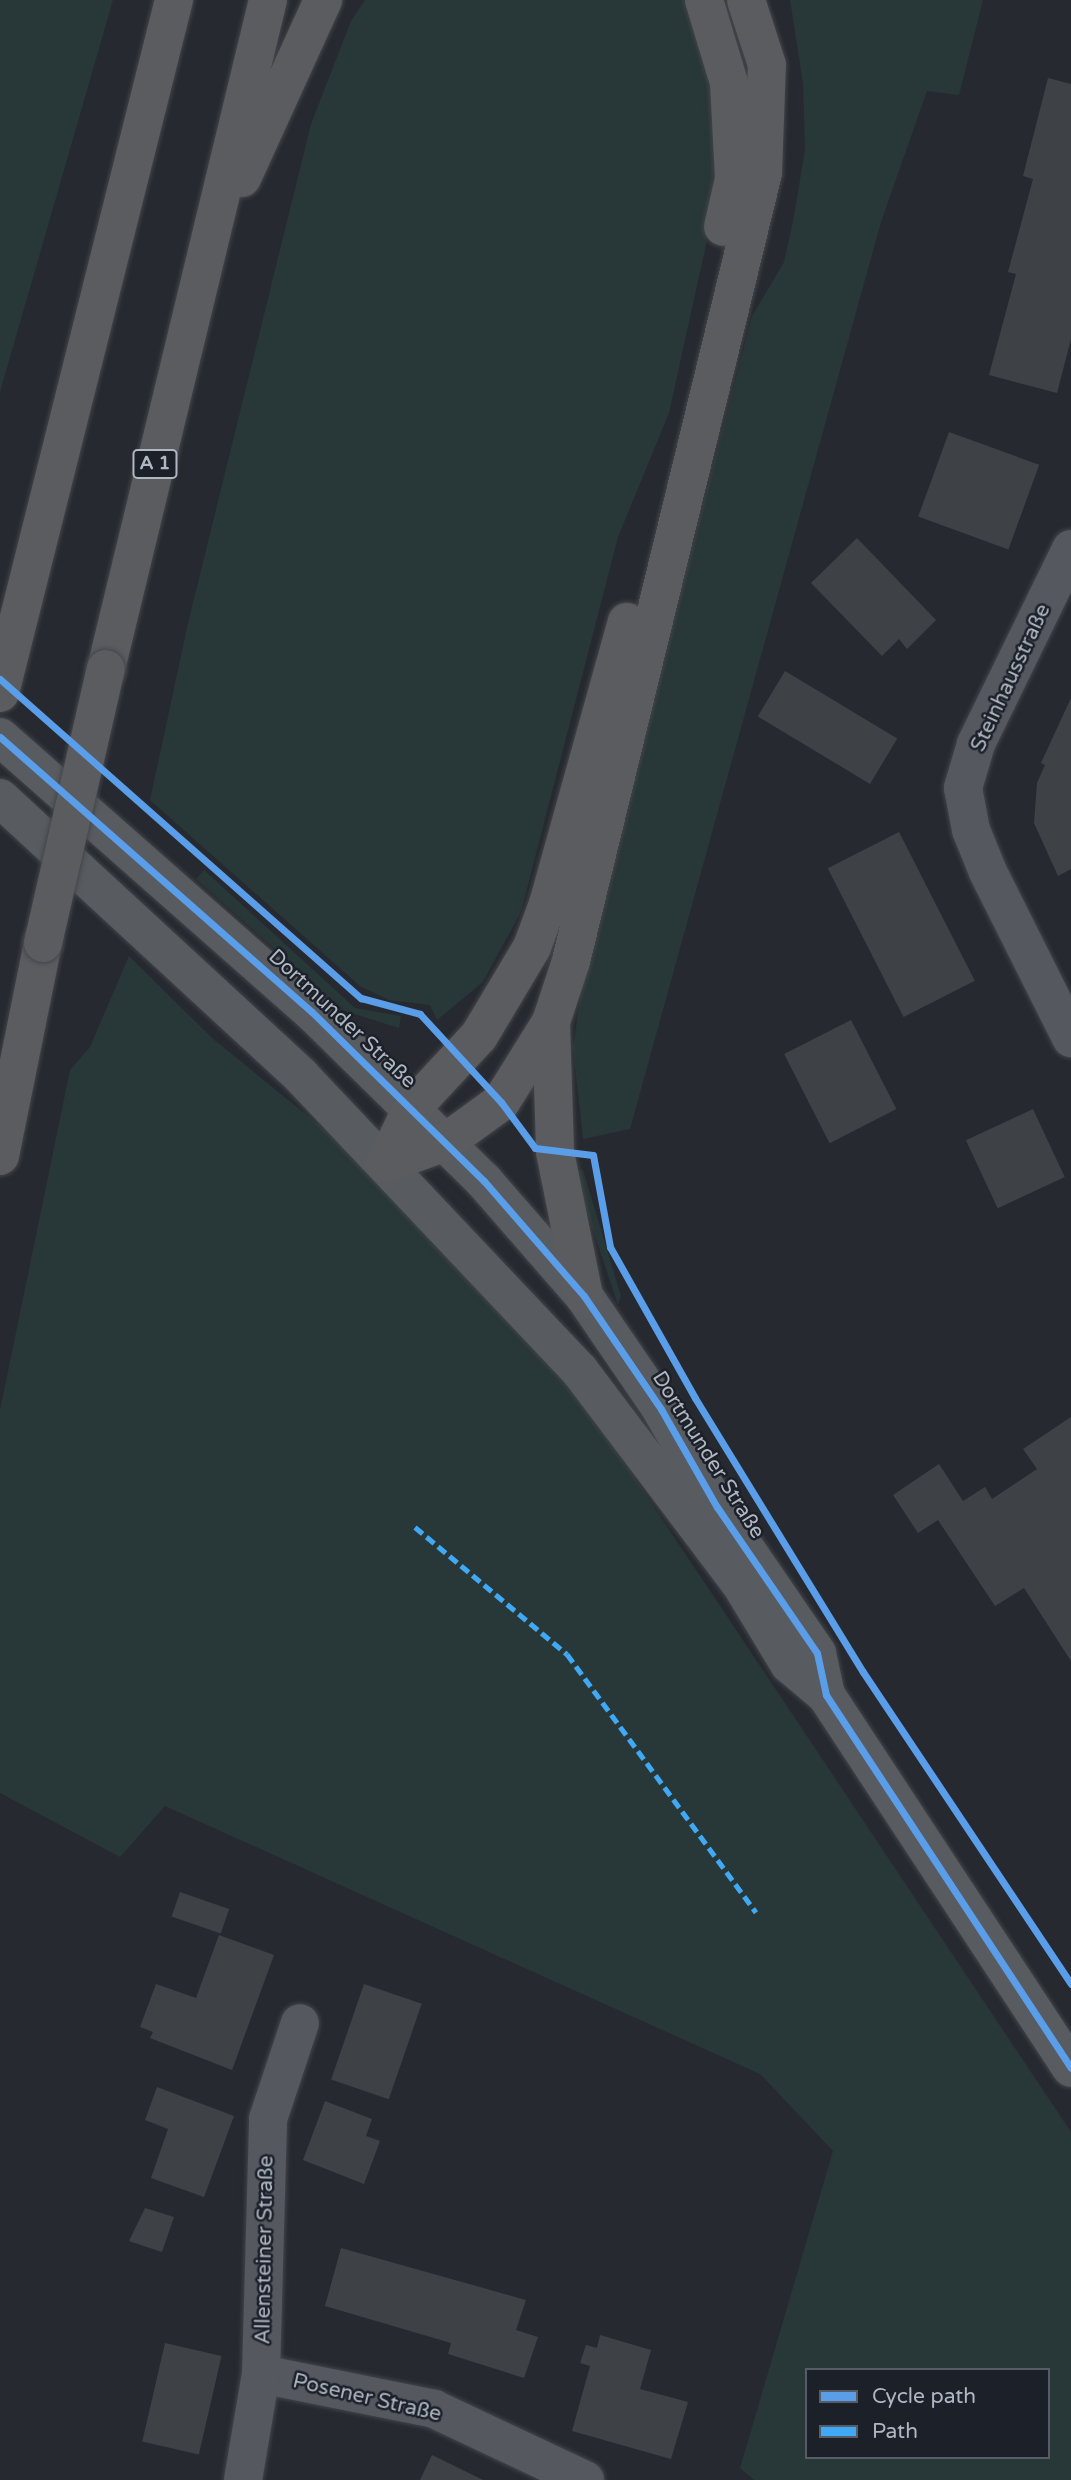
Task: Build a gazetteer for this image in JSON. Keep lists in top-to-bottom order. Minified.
{"streets":{"highway":["A 1"],"main road":["Dortmunder Straße"],"street":["Steinhausstraße","Allensteiner Straße","Posener Straße"]},"crossings":[["Allensteiner Straße","Posener Straße"]],"legend":["Cycle path","Path"]}
